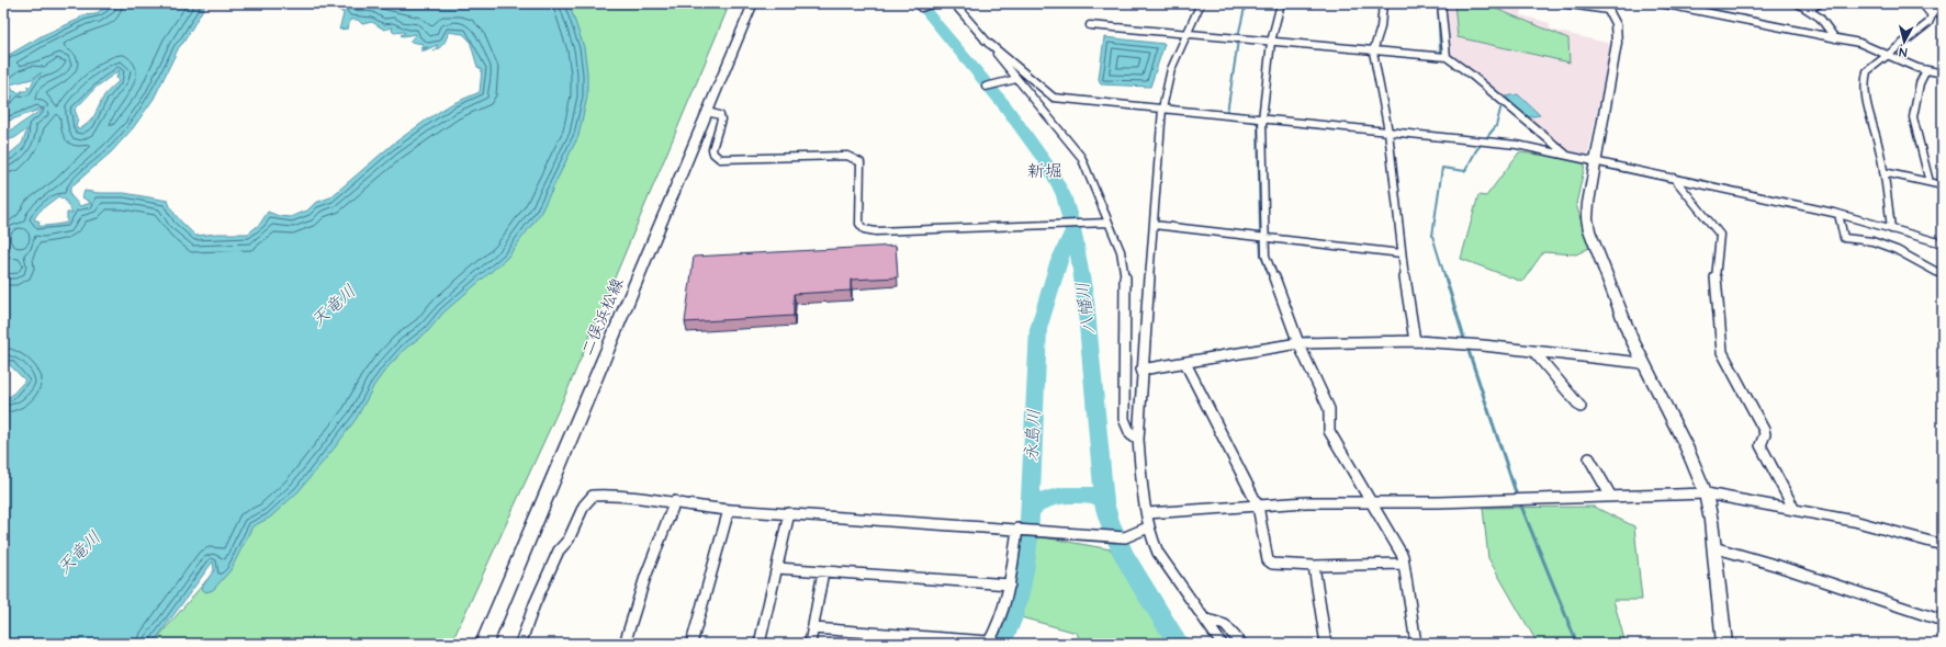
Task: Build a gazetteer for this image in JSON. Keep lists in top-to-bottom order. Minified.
{"streets":{"main road":["二俣浜松線"]},"districts":["新堀"],"water":["天竜川","八幡川","永島川"],"north":"bottom"}
